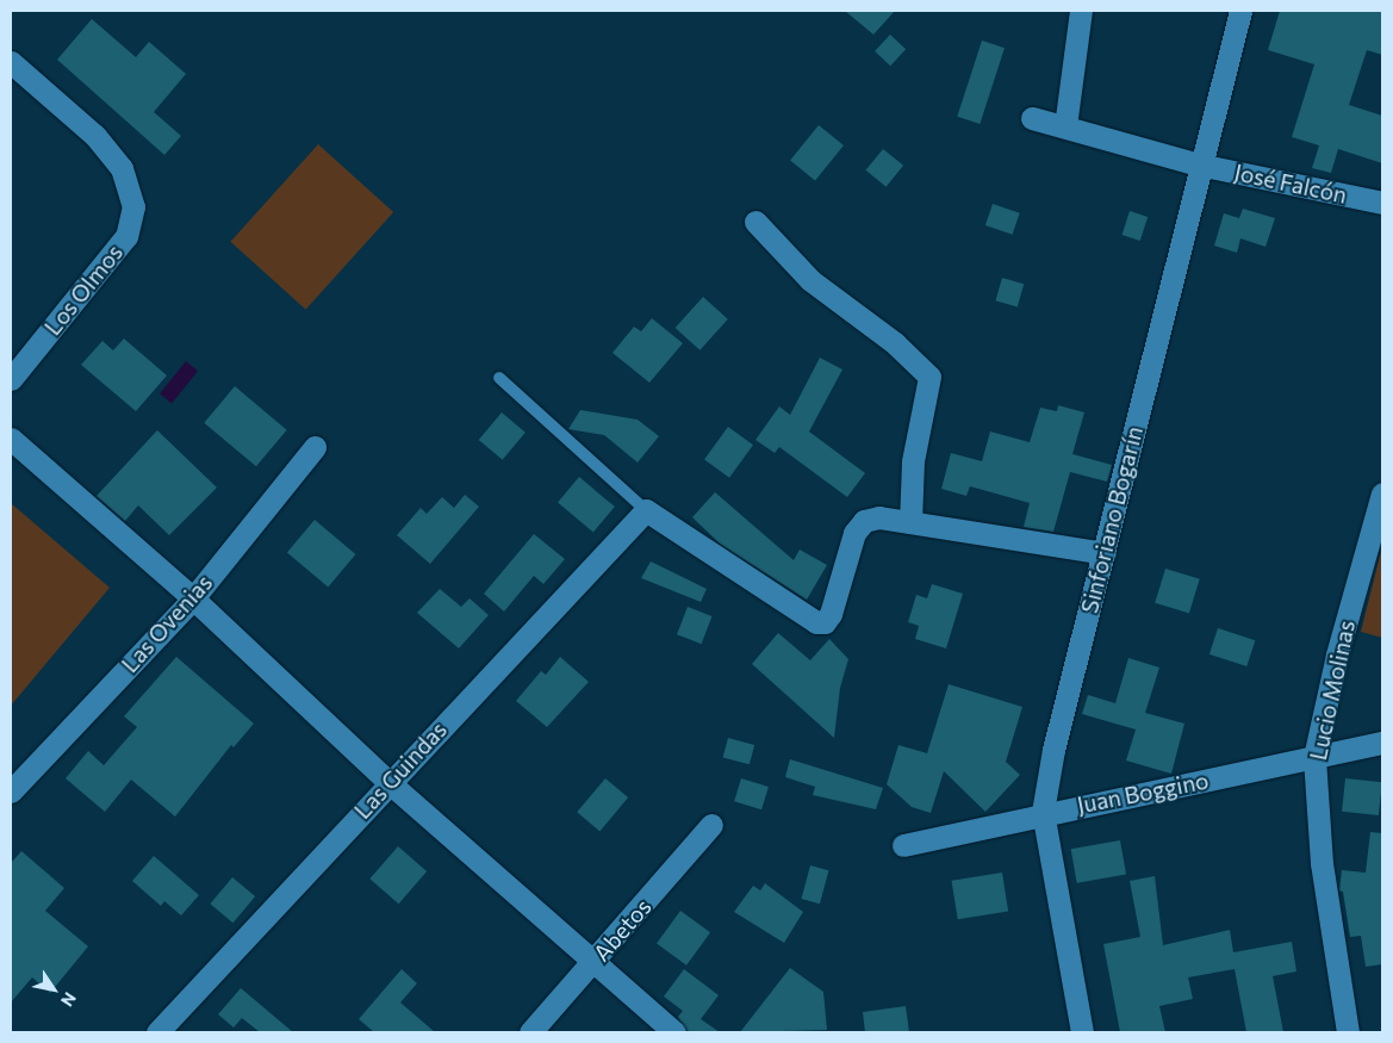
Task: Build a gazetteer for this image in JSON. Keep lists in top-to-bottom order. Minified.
{"streets":{"street":["José Falcón","Los Olmos","Sinforiano Bogarín","Las Ovenias","Lucio Molinas","Las Guindas","Juan Boggino","Abetos"]},"crossings":[["José Falcón","Sinforiano Bogarín"],["Sinforiano Bogarín","Juan Boggino"],["Lucio Molinas","Juan Boggino"]],"north":"bottom right"}
